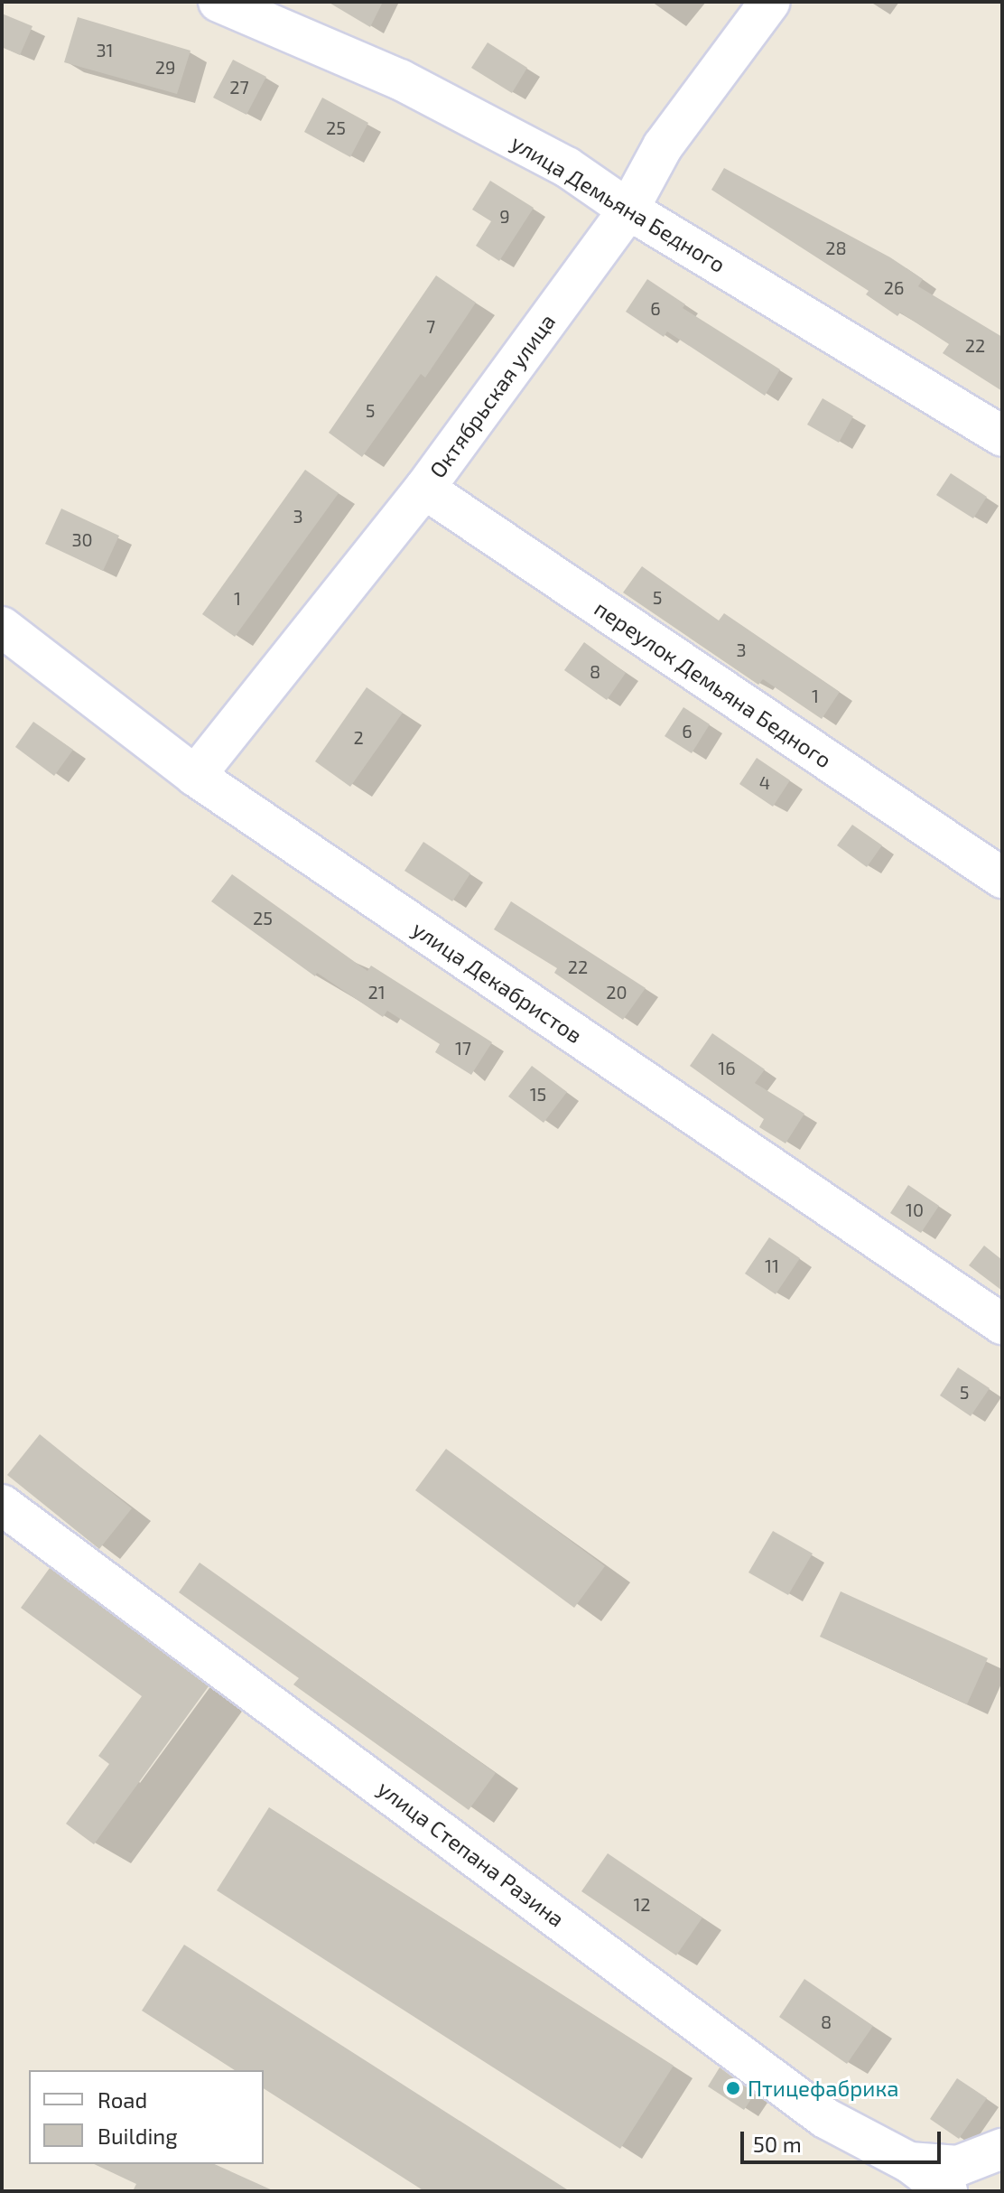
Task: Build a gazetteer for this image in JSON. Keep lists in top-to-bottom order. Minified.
{"streets":{"street":["улица Демьяна Бедного","Октябрьская улица","переулок Демьяна Бедного","улица Декабристов","улица Степана Разина"]},"crossings":[["улица Демьяна Бедного","Октябрьская улица"],["Октябрьская улица","переулок Демьяна Бедного"],["Октябрьская улица","улица Декабристов"]],"places":["Птицефабрика"],"house_numbers":["31","29","27","25","9","28","26","6","7","22","5","3","30","5","1","3","8","1","6","2","4","25","22","21","20","17","16","15","10","11","5","12","8"],"legend":["Road","Building"],"scale_bar":"50 m"}
